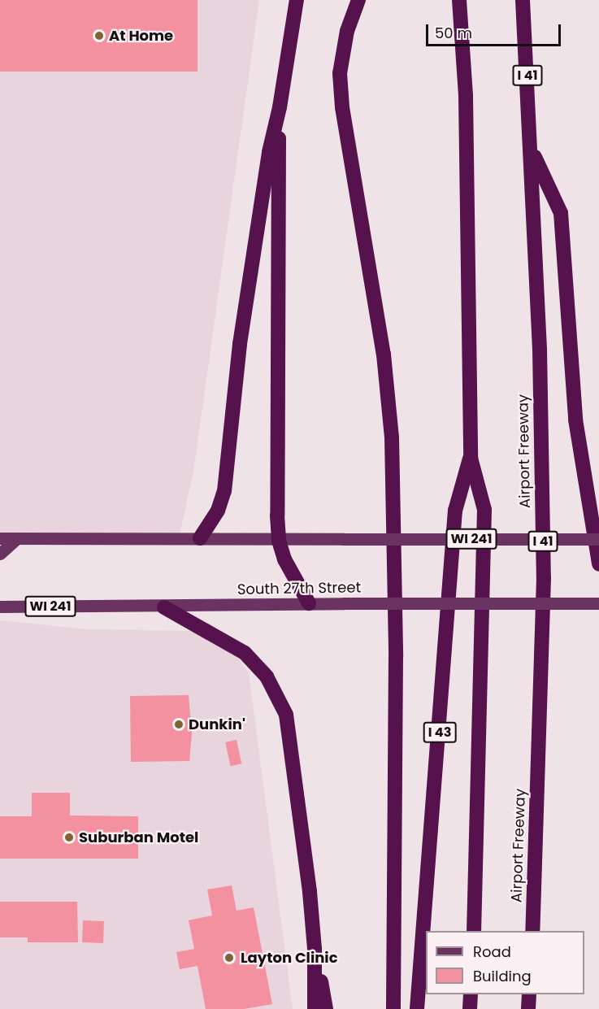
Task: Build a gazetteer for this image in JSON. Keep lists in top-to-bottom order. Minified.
{"streets":{"highway":["I 41","Airport Freeway","I 43"],"main road":["WI 241","South 27th Street"]},"places":["At Home","Dunkin'","Suburban Motel","Layton Clinic"],"legend":["Road","Building"],"scale_bar":"50 m"}
